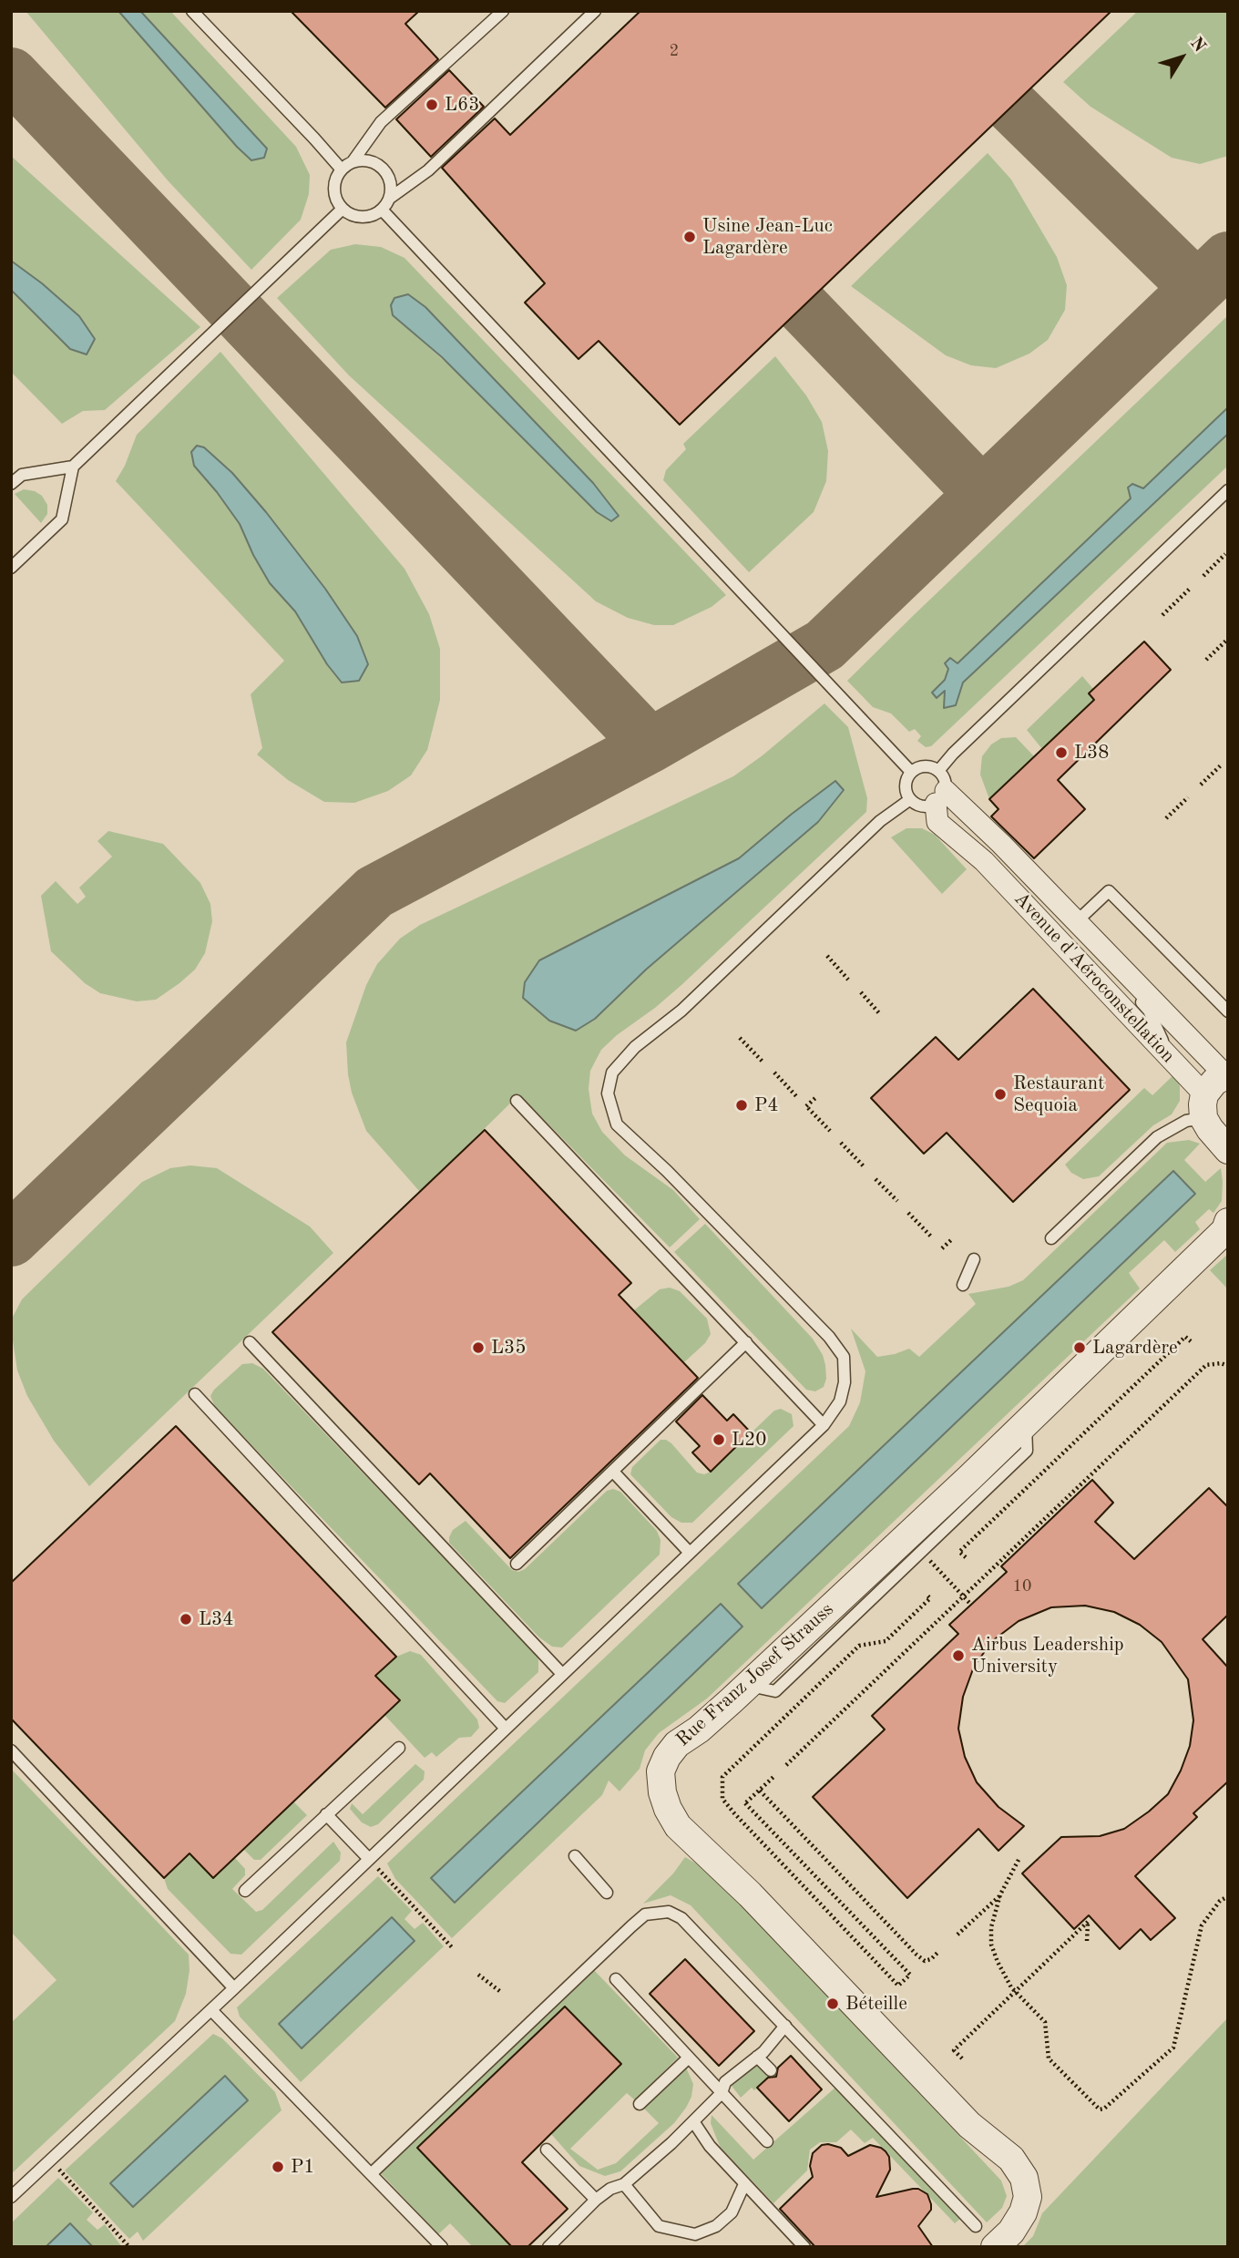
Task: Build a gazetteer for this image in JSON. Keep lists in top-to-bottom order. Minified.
{"streets":{"street":["Avenue d'Aéroconstellation","Rue Franz Josef Strauss"]},"places":["L63","Usine Jean-Luc Lagardère","L38","Restaurant Sequoia","P4","L35","Lagardère","L20","L34","Airbus Leadership University","Béteille","P1"],"house_numbers":["2","10"],"north":"top right"}
